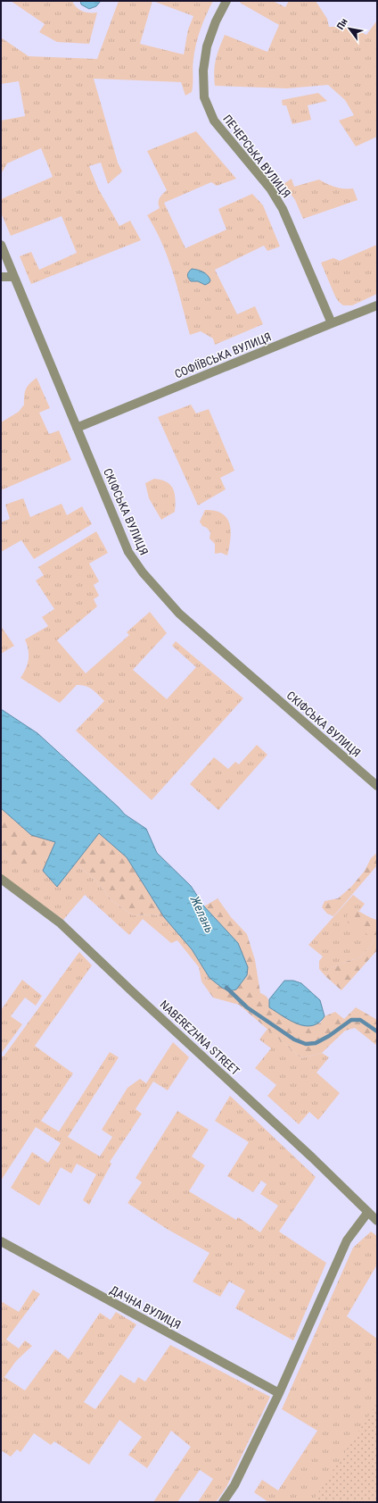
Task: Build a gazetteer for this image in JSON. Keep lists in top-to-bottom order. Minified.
{"streets":{"street":["ПЕЧЕРСЬКА ВУЛИЦЯ","СОФІЇВСЬКА ВУЛИЦЯ","СКІФСЬКА ВУЛИЦЯ","NABEREZHNA STREET","ДАЧНА ВУЛИЦЯ"]},"crossings":[["ПЕЧЕРСЬКА ВУЛИЦЯ","СОФІЇВСЬКА ВУЛИЦЯ"],["СОФІЇВСЬКА ВУЛИЦЯ","СКІФСЬКА ВУЛИЦЯ"]],"water":["Желань"],"north":"top left"}
